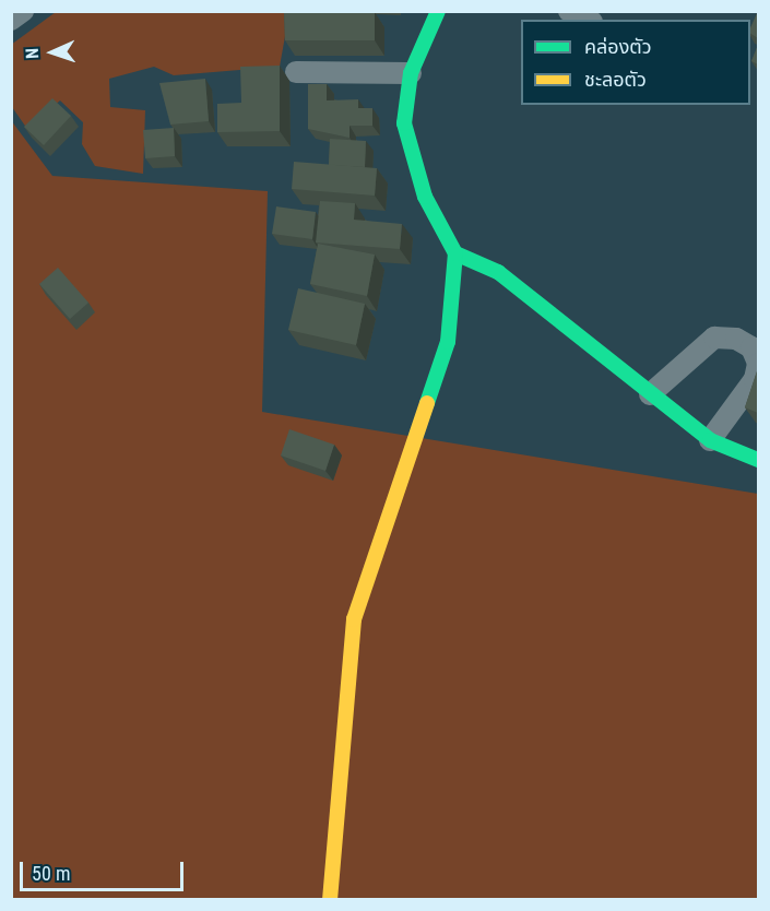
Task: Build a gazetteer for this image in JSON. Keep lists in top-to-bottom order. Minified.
{"legend":["คล่องตัว","ชะลอตัว"],"scale_bar":"50 m","north":"left"}
